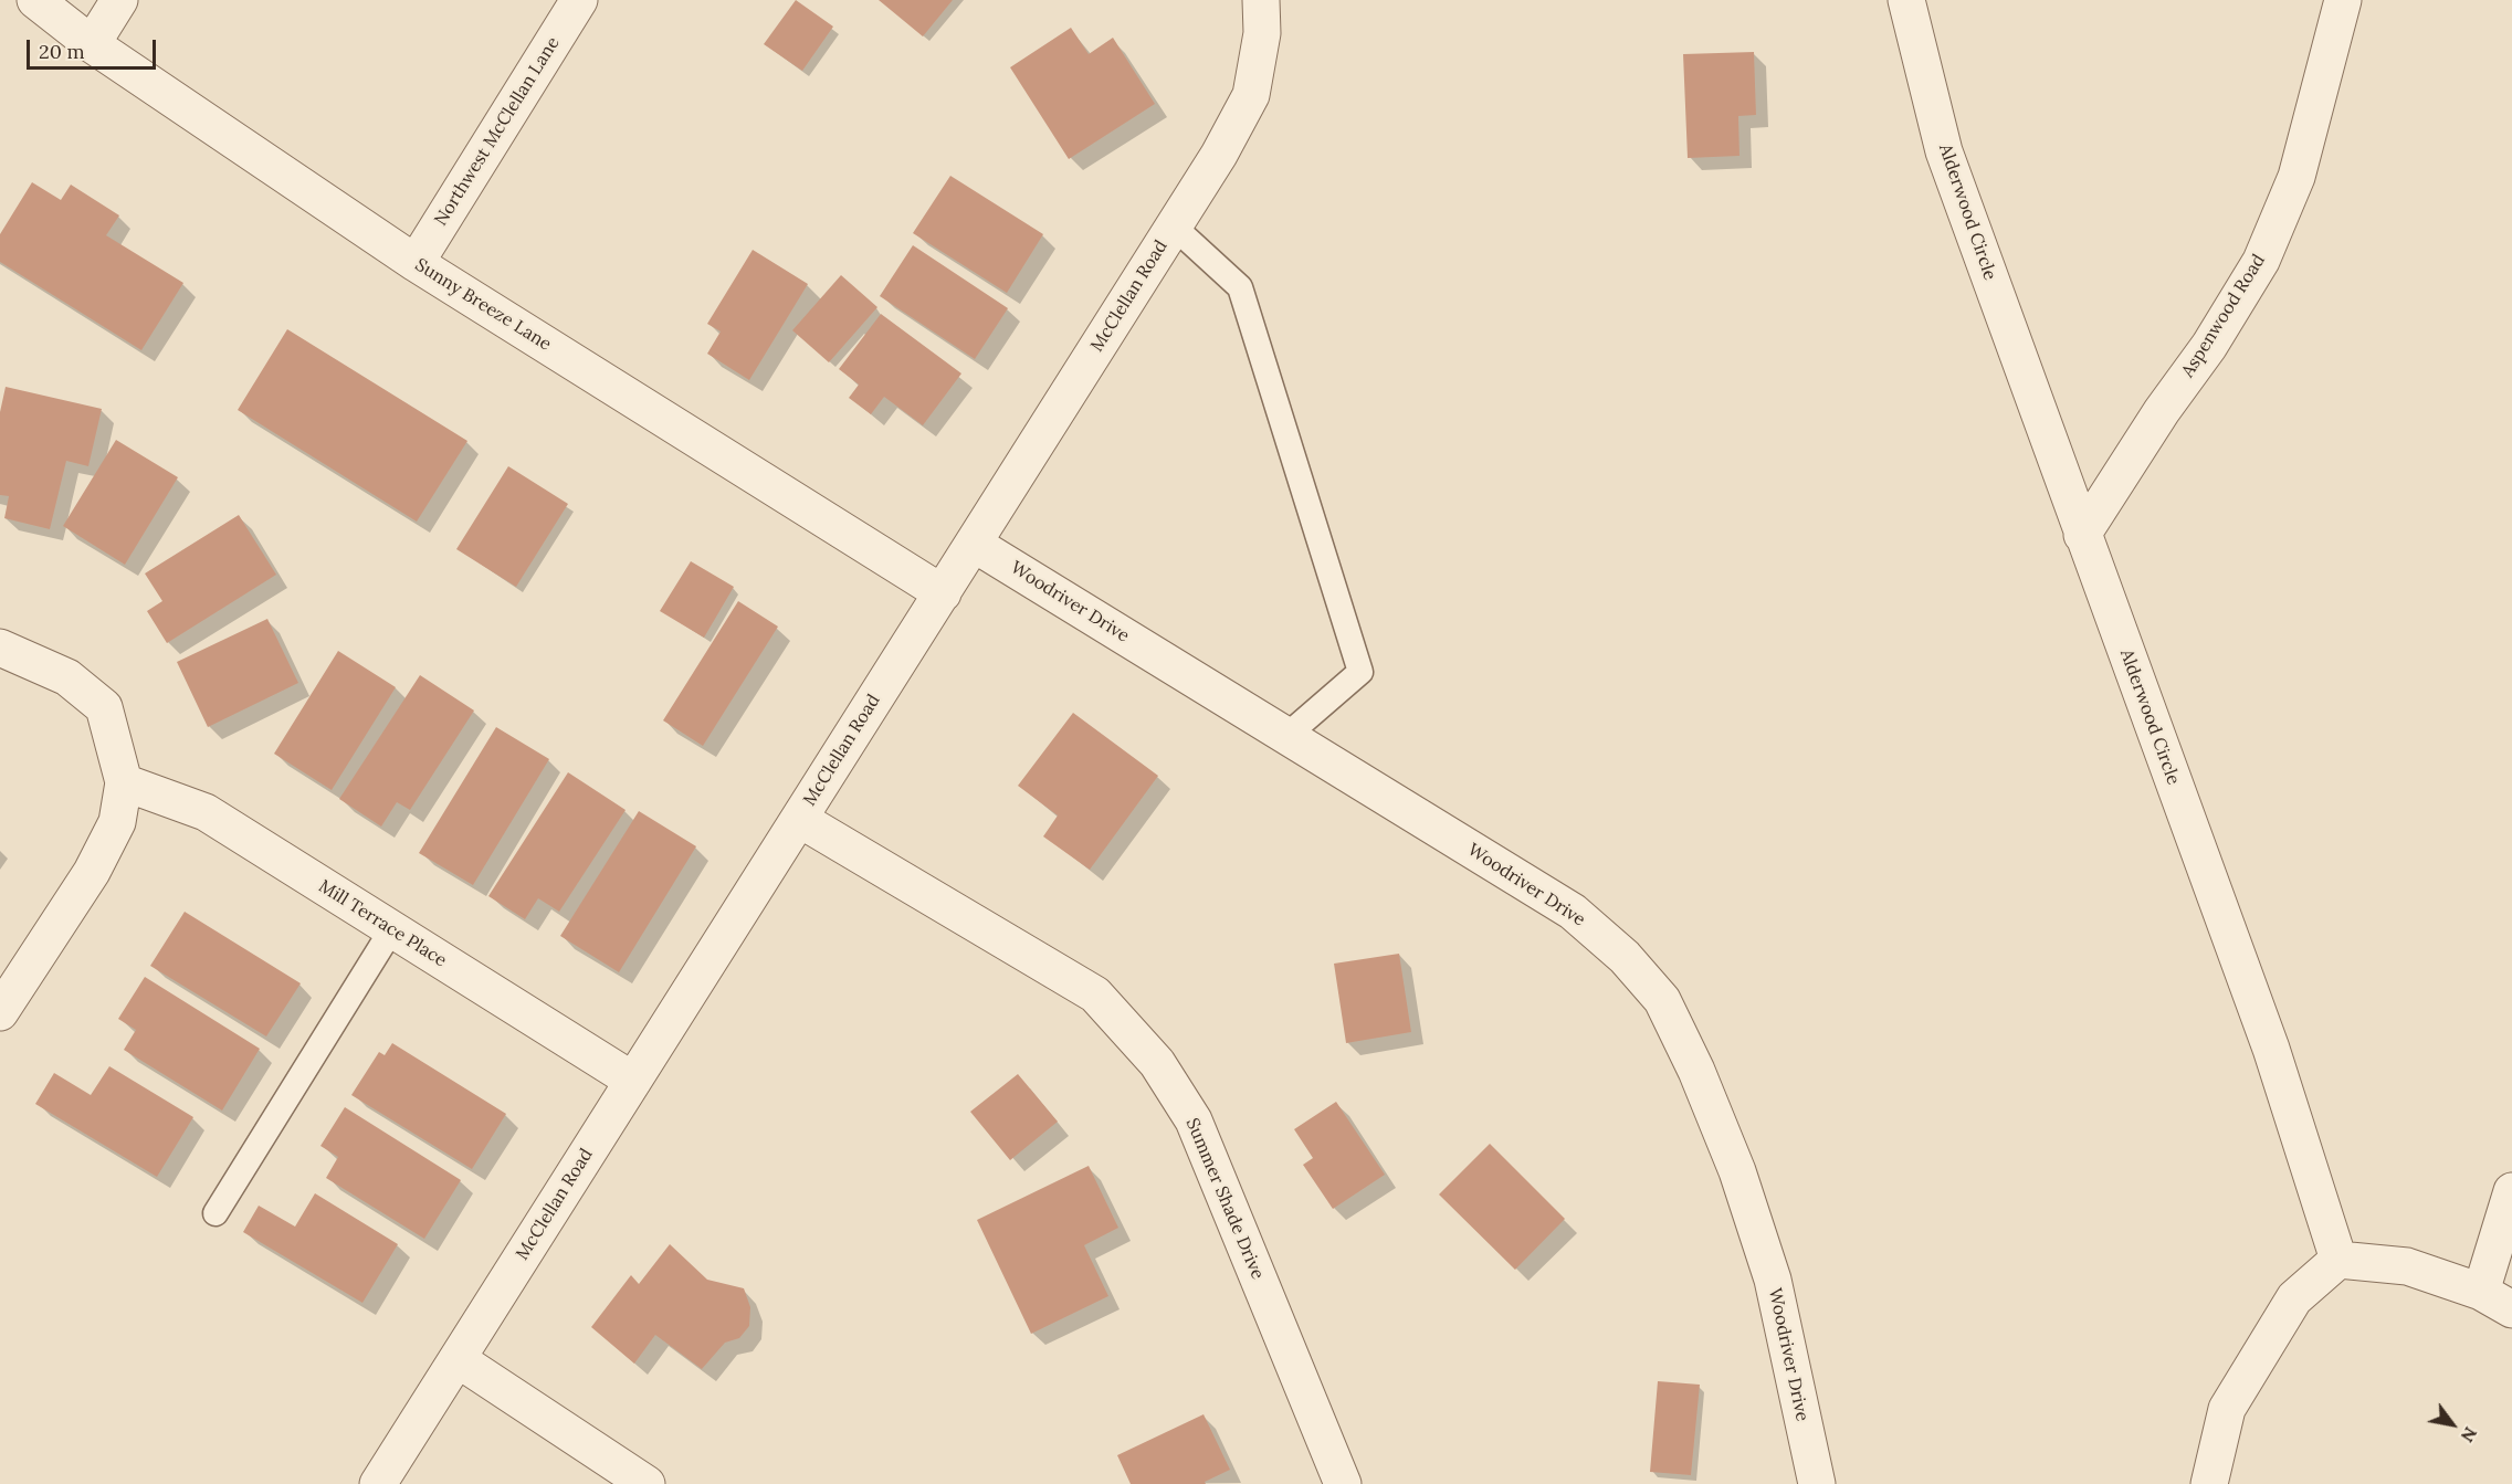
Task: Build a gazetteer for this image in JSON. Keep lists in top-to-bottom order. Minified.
{"streets":{"street":["Northwest McClellan Lane","Alderwood Circle","McClellan Road","Sunny Breeze Lane","Aspenwood Road","Woodriver Drive","Mill Terrace Place","Summer Shade Drive"]},"crossings":[["Northwest McClellan Lane","Sunny Breeze Lane"],["Alderwood Circle","Aspenwood Road"],["McClellan Road","Sunny Breeze Lane"],["McClellan Road","Woodriver Drive"],["McClellan Road","Mill Terrace Place"],["McClellan Road","Summer Shade Drive"]],"scale_bar":"20 m","north":"bottom right"}
